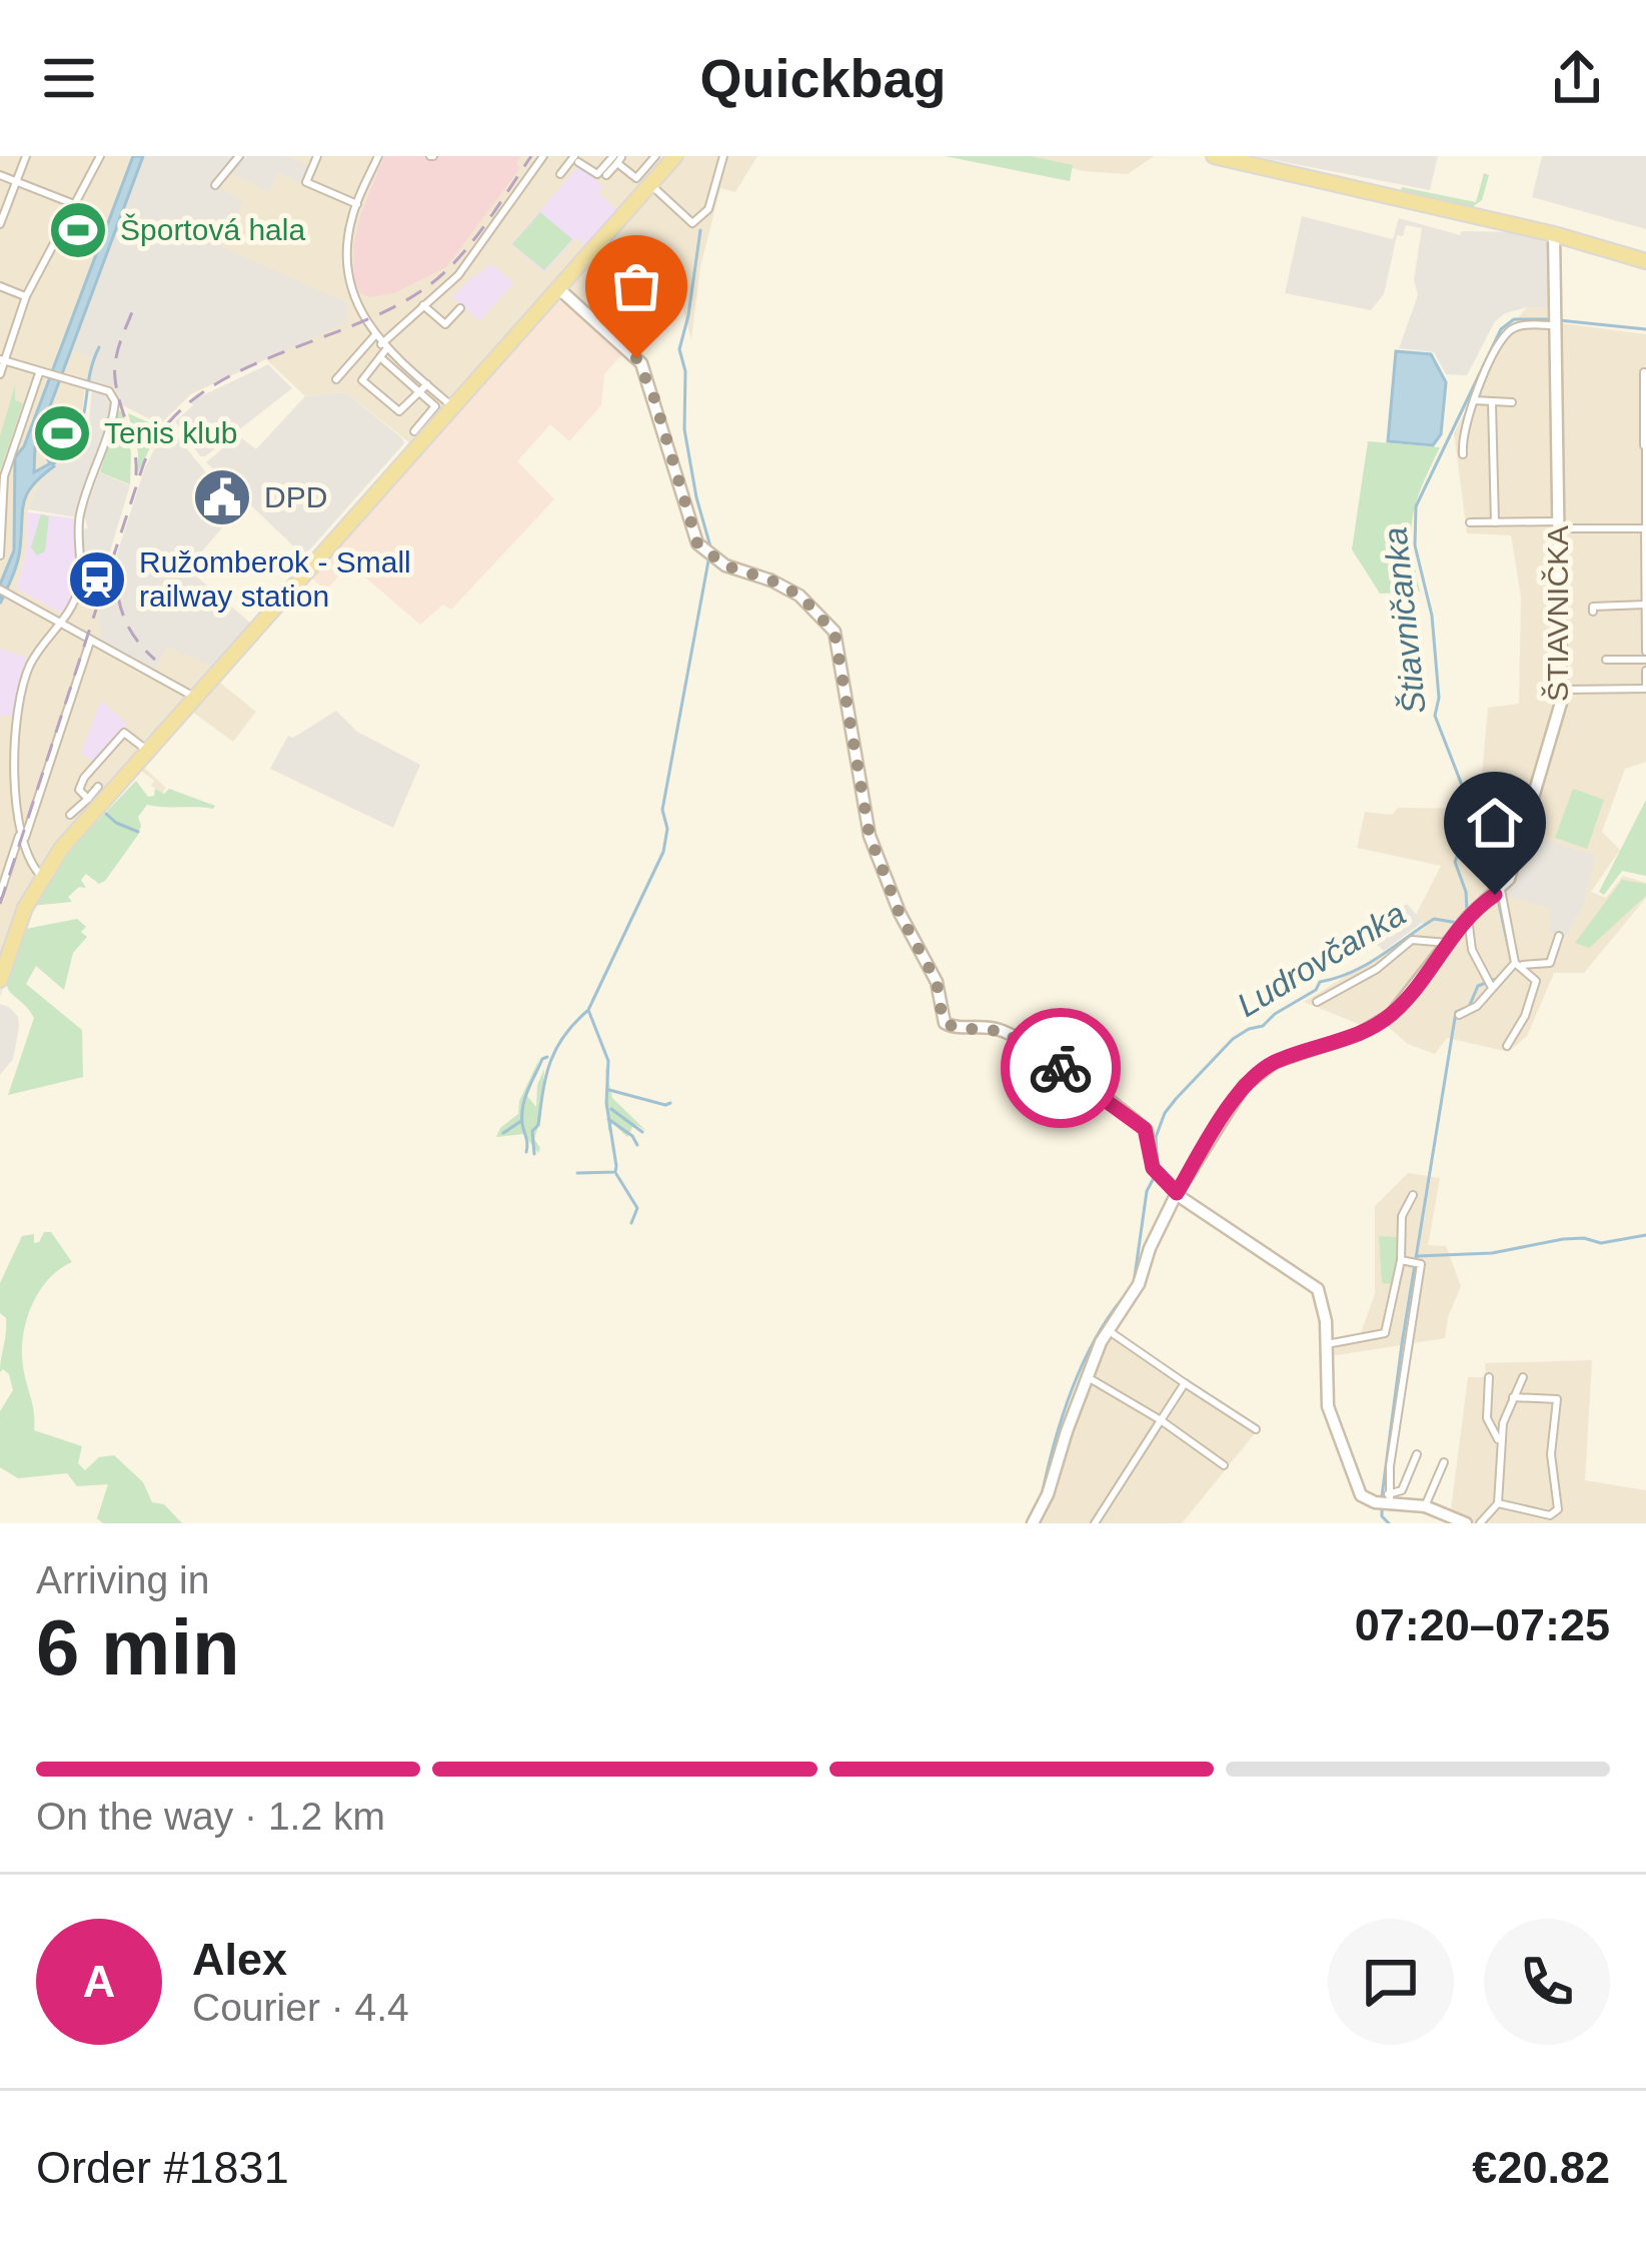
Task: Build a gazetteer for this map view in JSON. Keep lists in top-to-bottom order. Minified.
{"streets":{"street":["ŠTIAVNIČKA"]},"water":["Štiavničanka","Ludrovčanka"],"places":{"sports":["Športová hala","Tenis klub"],"public building":["DPD"],"station":["Ružomberok - Small railway station"]},"page":{"header":"Quickbag","heading":["6 min","Arriving in","07:20–07:25"],"panel":["Alex","Courier · 4.4","Order #1831","€20.82"],"bar":"On the way · 1.2 km","round":"A"}}
